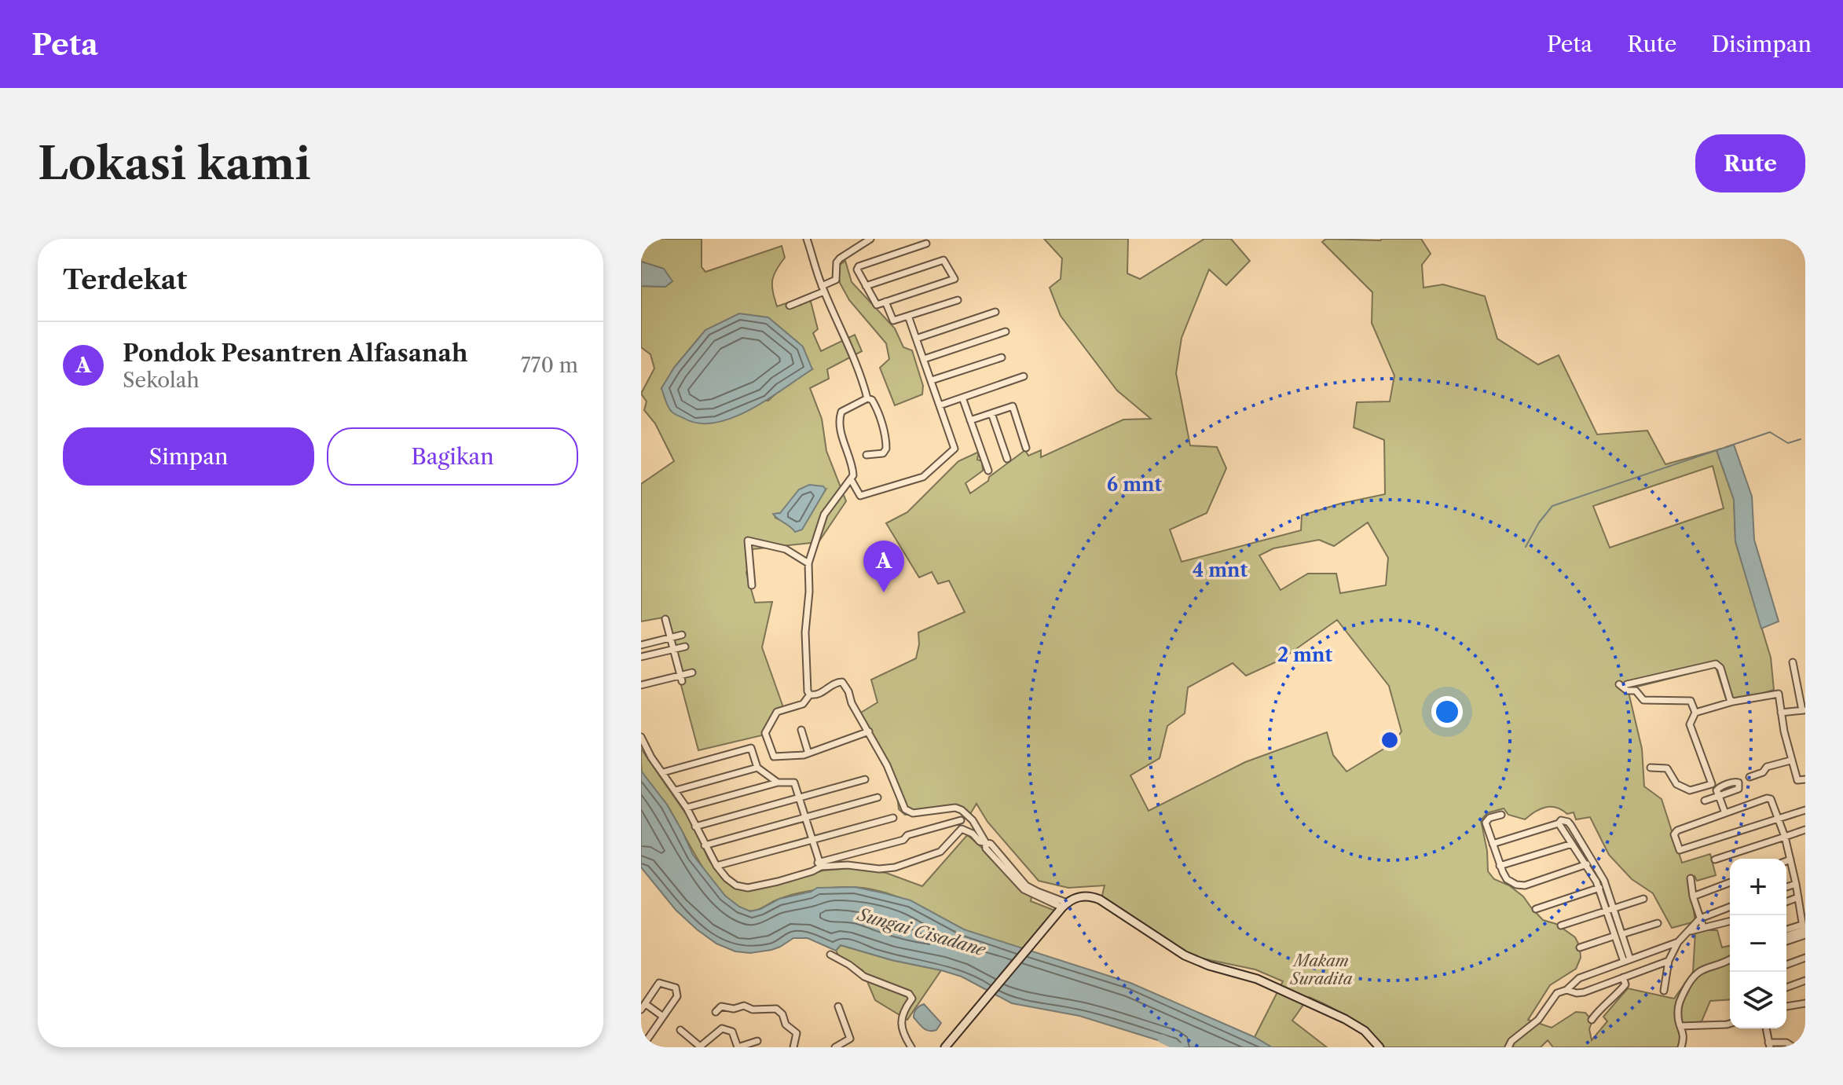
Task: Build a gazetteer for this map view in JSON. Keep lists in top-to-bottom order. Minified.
{"water":["Sungai Cisadane"],"parks":["Makam Suradita"],"page":{"header":"Peta","nav":["Peta","Rute","Disimpan"],"buttons":["Rute",["Simpan","Bagikan"]],"title":"Lokasi kami","heading":"Terdekat","list":[{"mark":"A","name":"Pondok Pesantren Alfasanah","note":"Sekolah","value":"770 m"}],"pins":"A","map_buttons":["+","−"]},"rings":["6 mnt","4 mnt","2 mnt"]}
